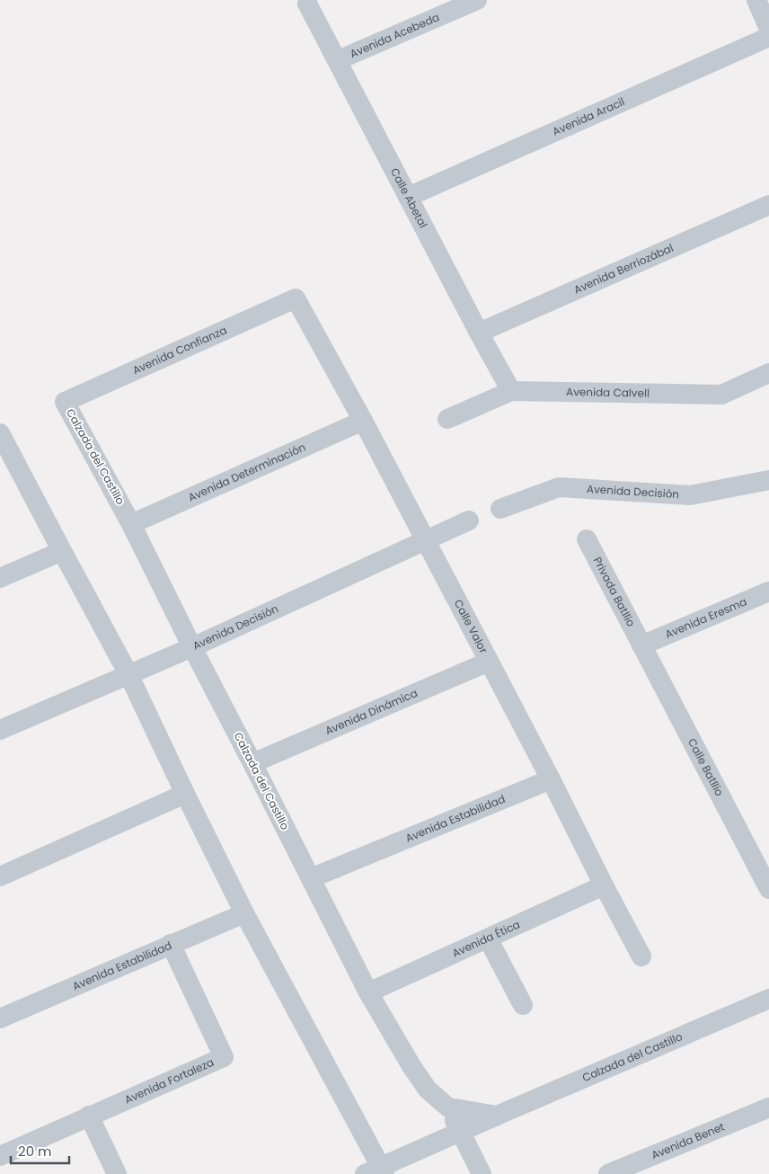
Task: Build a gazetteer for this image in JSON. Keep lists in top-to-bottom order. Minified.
{"streets":{"street":["Avenida Acebeda","Avenida Aracil","Calle Abetal","Avenida Berriozábal","Avenida Confianza","Avenida Calvell","Calzada del Castillo","Avenida Determinación","Avenida Decisión","Privada Batllio","Avenida Eresma","Calle Valor","Avenida Dinámica","Calle Batllio","Avenida Estabilidad","Avenida Ética","Avenida Fortaleza","Avenida Benet"]},"crossings":[["Avenida Acebeda","Calle Abetal"],["Avenida Aracil","Calle Abetal"],["Calle Abetal","Avenida Berriozábal"],["Calle Abetal","Avenida Calvell"],["Avenida Confianza","Calzada del Castillo"],["Avenida Confianza","Calle Valor"],["Calzada del Castillo","Avenida Determinación"],["Calzada del Castillo","Avenida Decisión"],["Calzada del Castillo","Avenida Dinámica"],["Calzada del Castillo","Avenida Estabilidad"],["Calzada del Castillo","Avenida Ética"],["Avenida Determinación","Calle Valor"],["Avenida Decisión","Calle Valor"],["Privada Batllio","Avenida Eresma"],["Privada Batllio","Calle Batllio"],["Avenida Eresma","Calle Batllio"],["Calle Valor","Avenida Dinámica"],["Calle Valor","Avenida Estabilidad"],["Calle Valor","Avenida Ética"],["Avenida Estabilidad","Avenida Fortaleza"]],"scale_bar":"20 m"}
